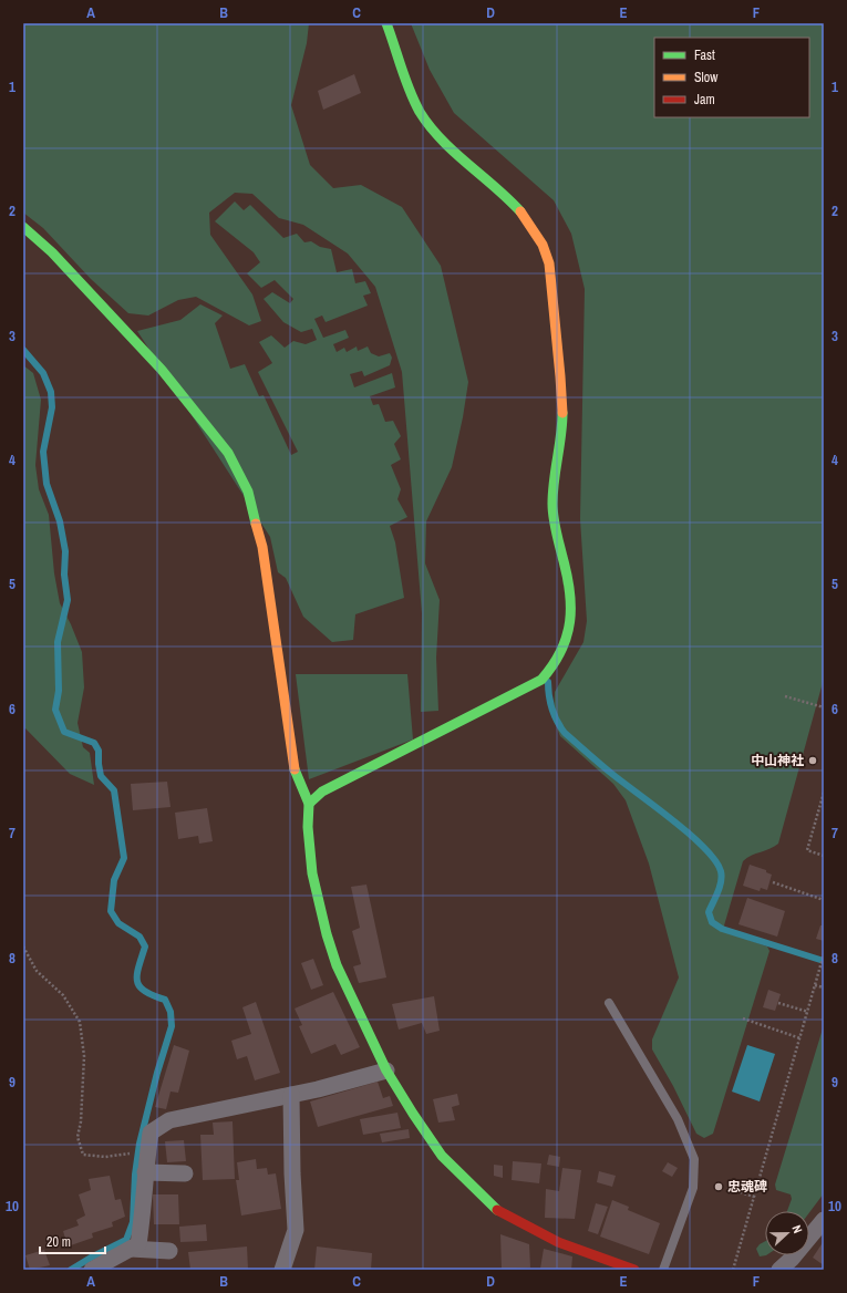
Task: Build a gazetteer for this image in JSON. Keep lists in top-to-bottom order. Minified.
{"places":["中山神社","忠魂碑"],"legend":["Fast","Slow","Jam"],"scale_bar":"20 m","north":"right","grid":{"columns":["A","B","C","D","E","F"],"rows":["1","2","3","4","5","6","7","8","9","10"]}}
